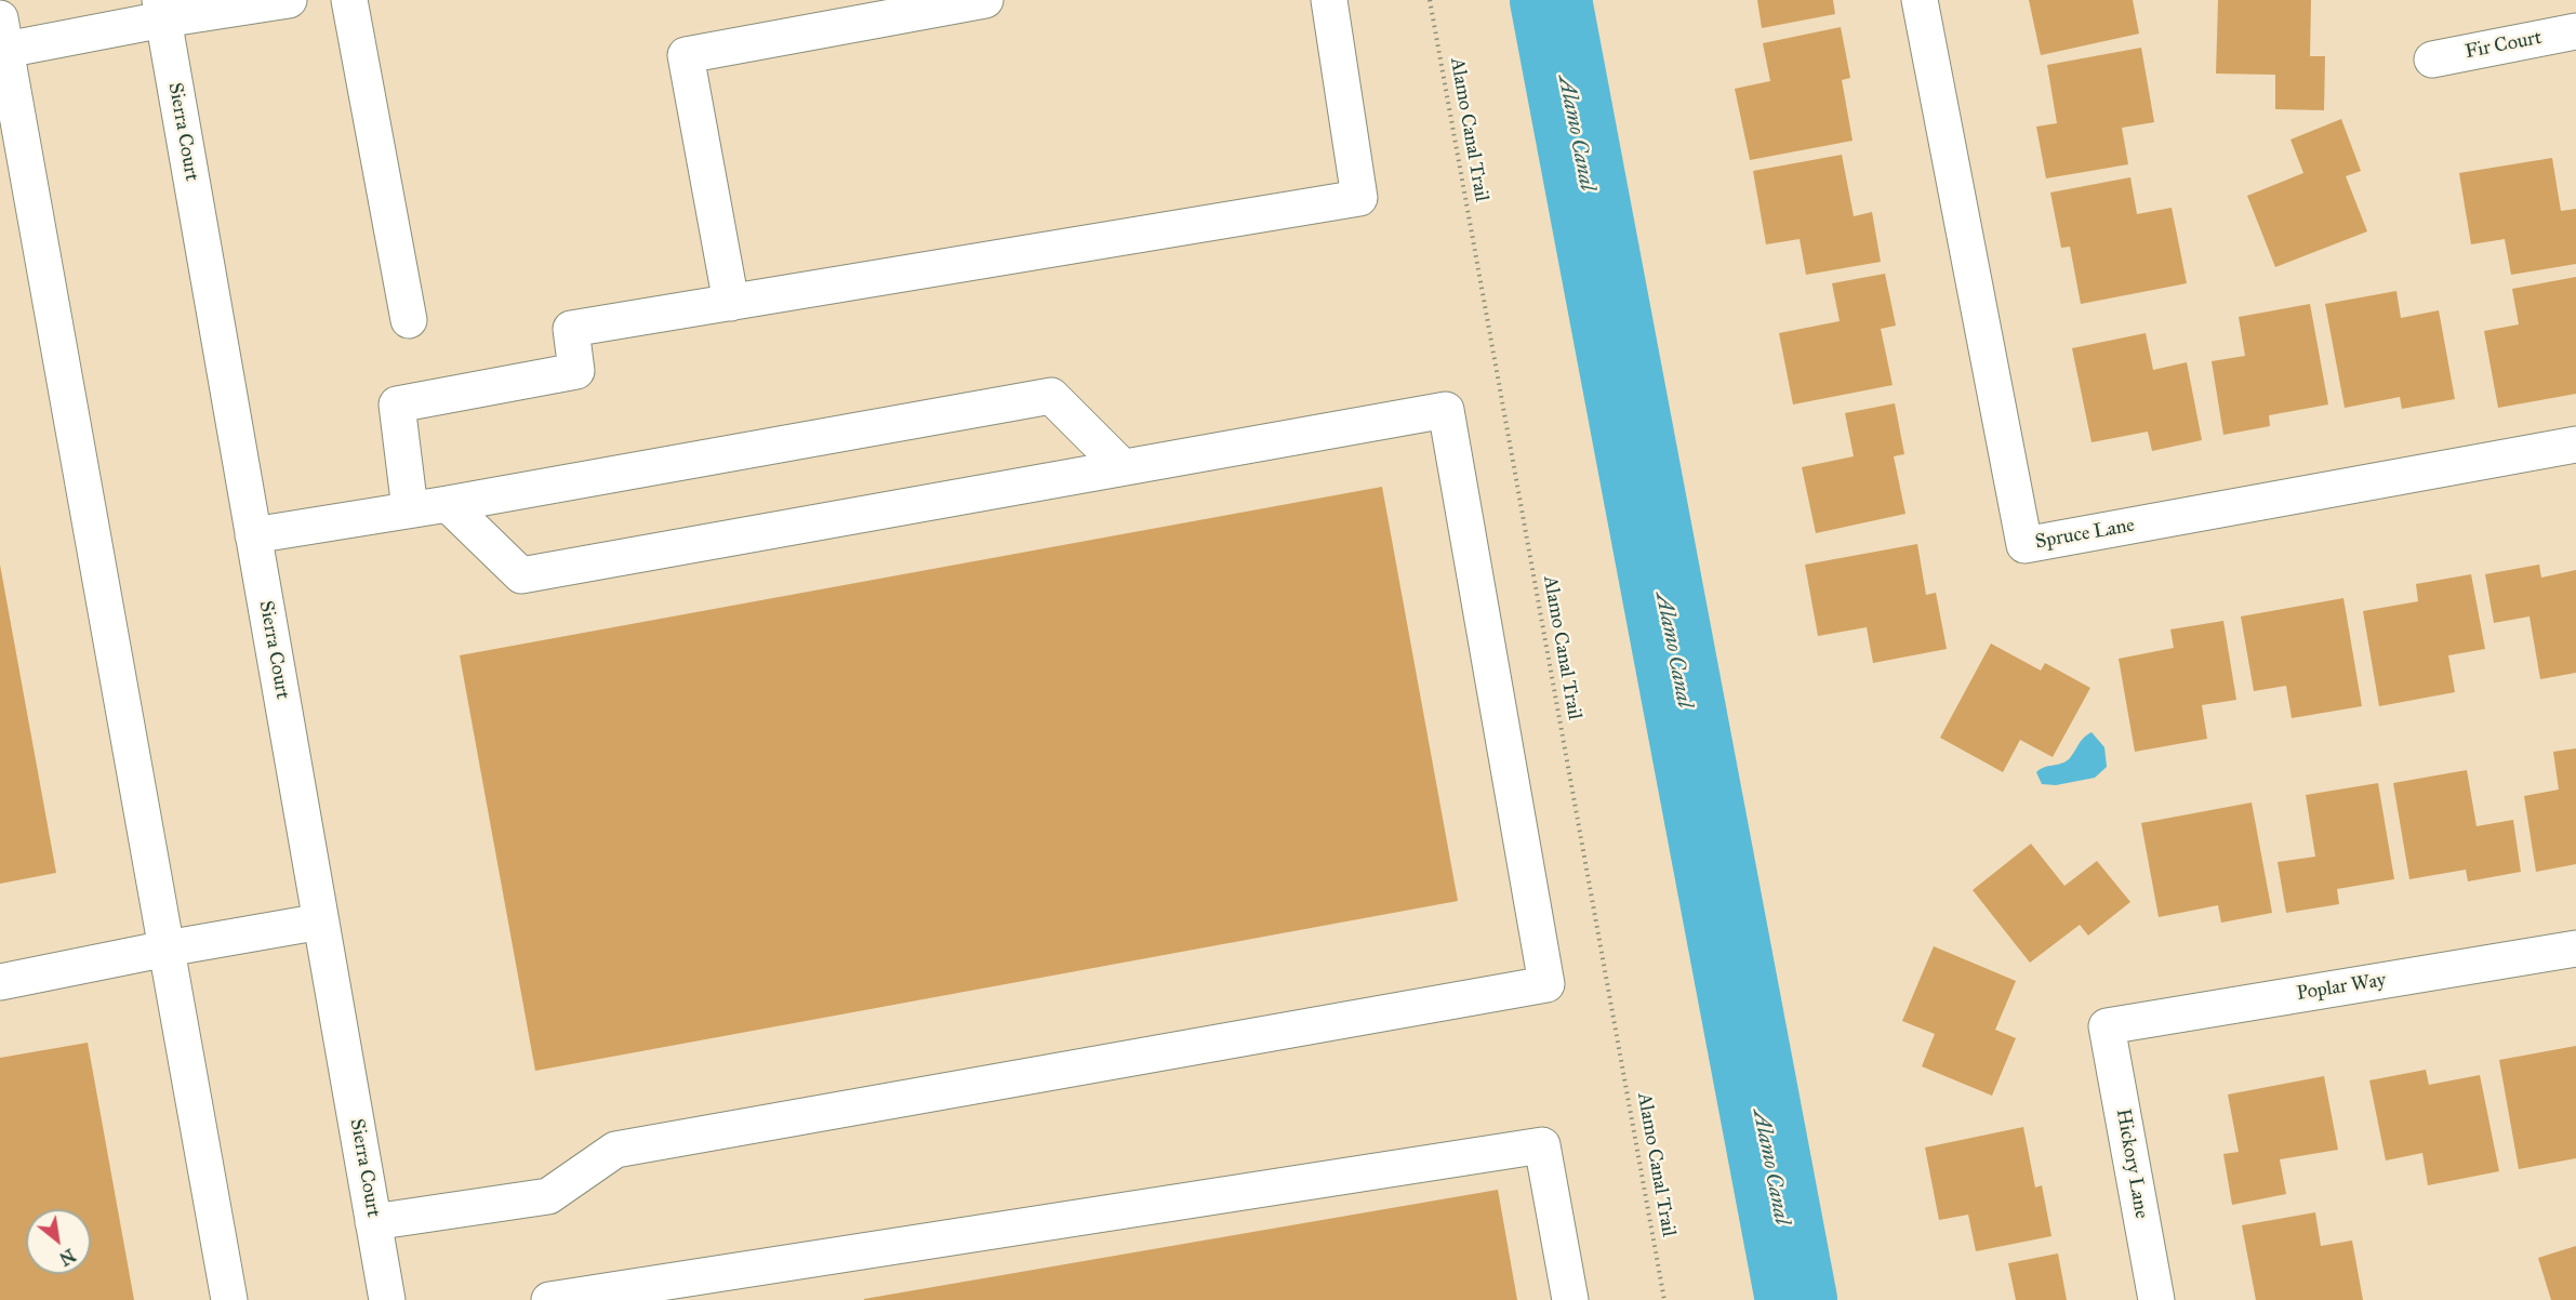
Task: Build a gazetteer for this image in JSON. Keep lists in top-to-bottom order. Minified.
{"streets":{"street":["Fir Court","Sierra Court","Spruce Lane","Poplar Way","Hickory Lane"],"path":["Alamo Canal Trail"]},"crossings":[["Poplar Way","Hickory Lane"]],"water":["Alamo Canal"],"north":"bottom right"}
